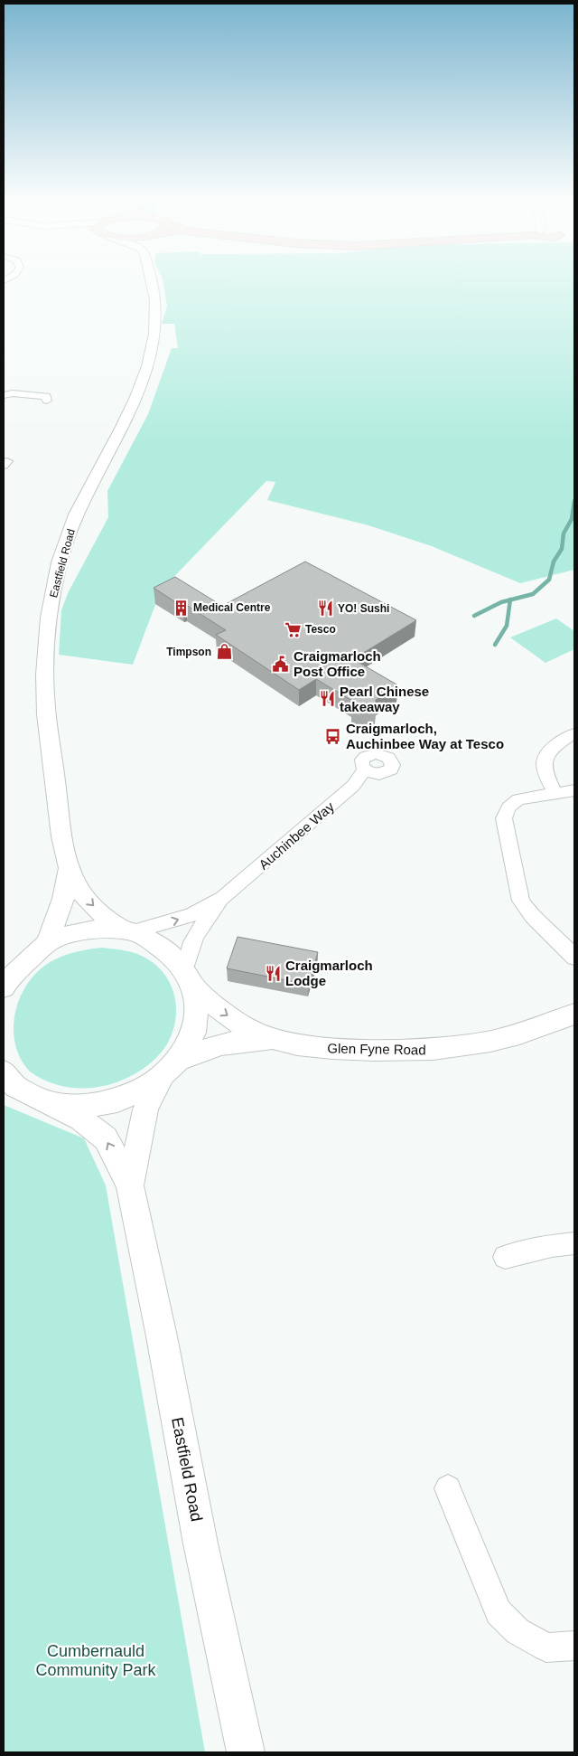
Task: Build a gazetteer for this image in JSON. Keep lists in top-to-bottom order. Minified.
{"streets":{"street":["Eastfield Road","Auchinbee Way","Glen Fyne Road"]},"crossings":[["Eastfield Road","Auchinbee Way"],["Eastfield Road","Glen Fyne Road"],["Auchinbee Way","Glen Fyne Road"]],"parks":["Cumbernauld Community Park"],"places":{"building":["Medical Centre"],"restaurant":["YO! Sushi","Pearl Chinese takeaway","Craigmarloch Lodge"],"supermarket":["Tesco"],"shop":["Timpson"],"public building":["Craigmarloch Post Office"],"bus stop":["Craigmarloch, Auchinbee Way at Tesco"]}}
